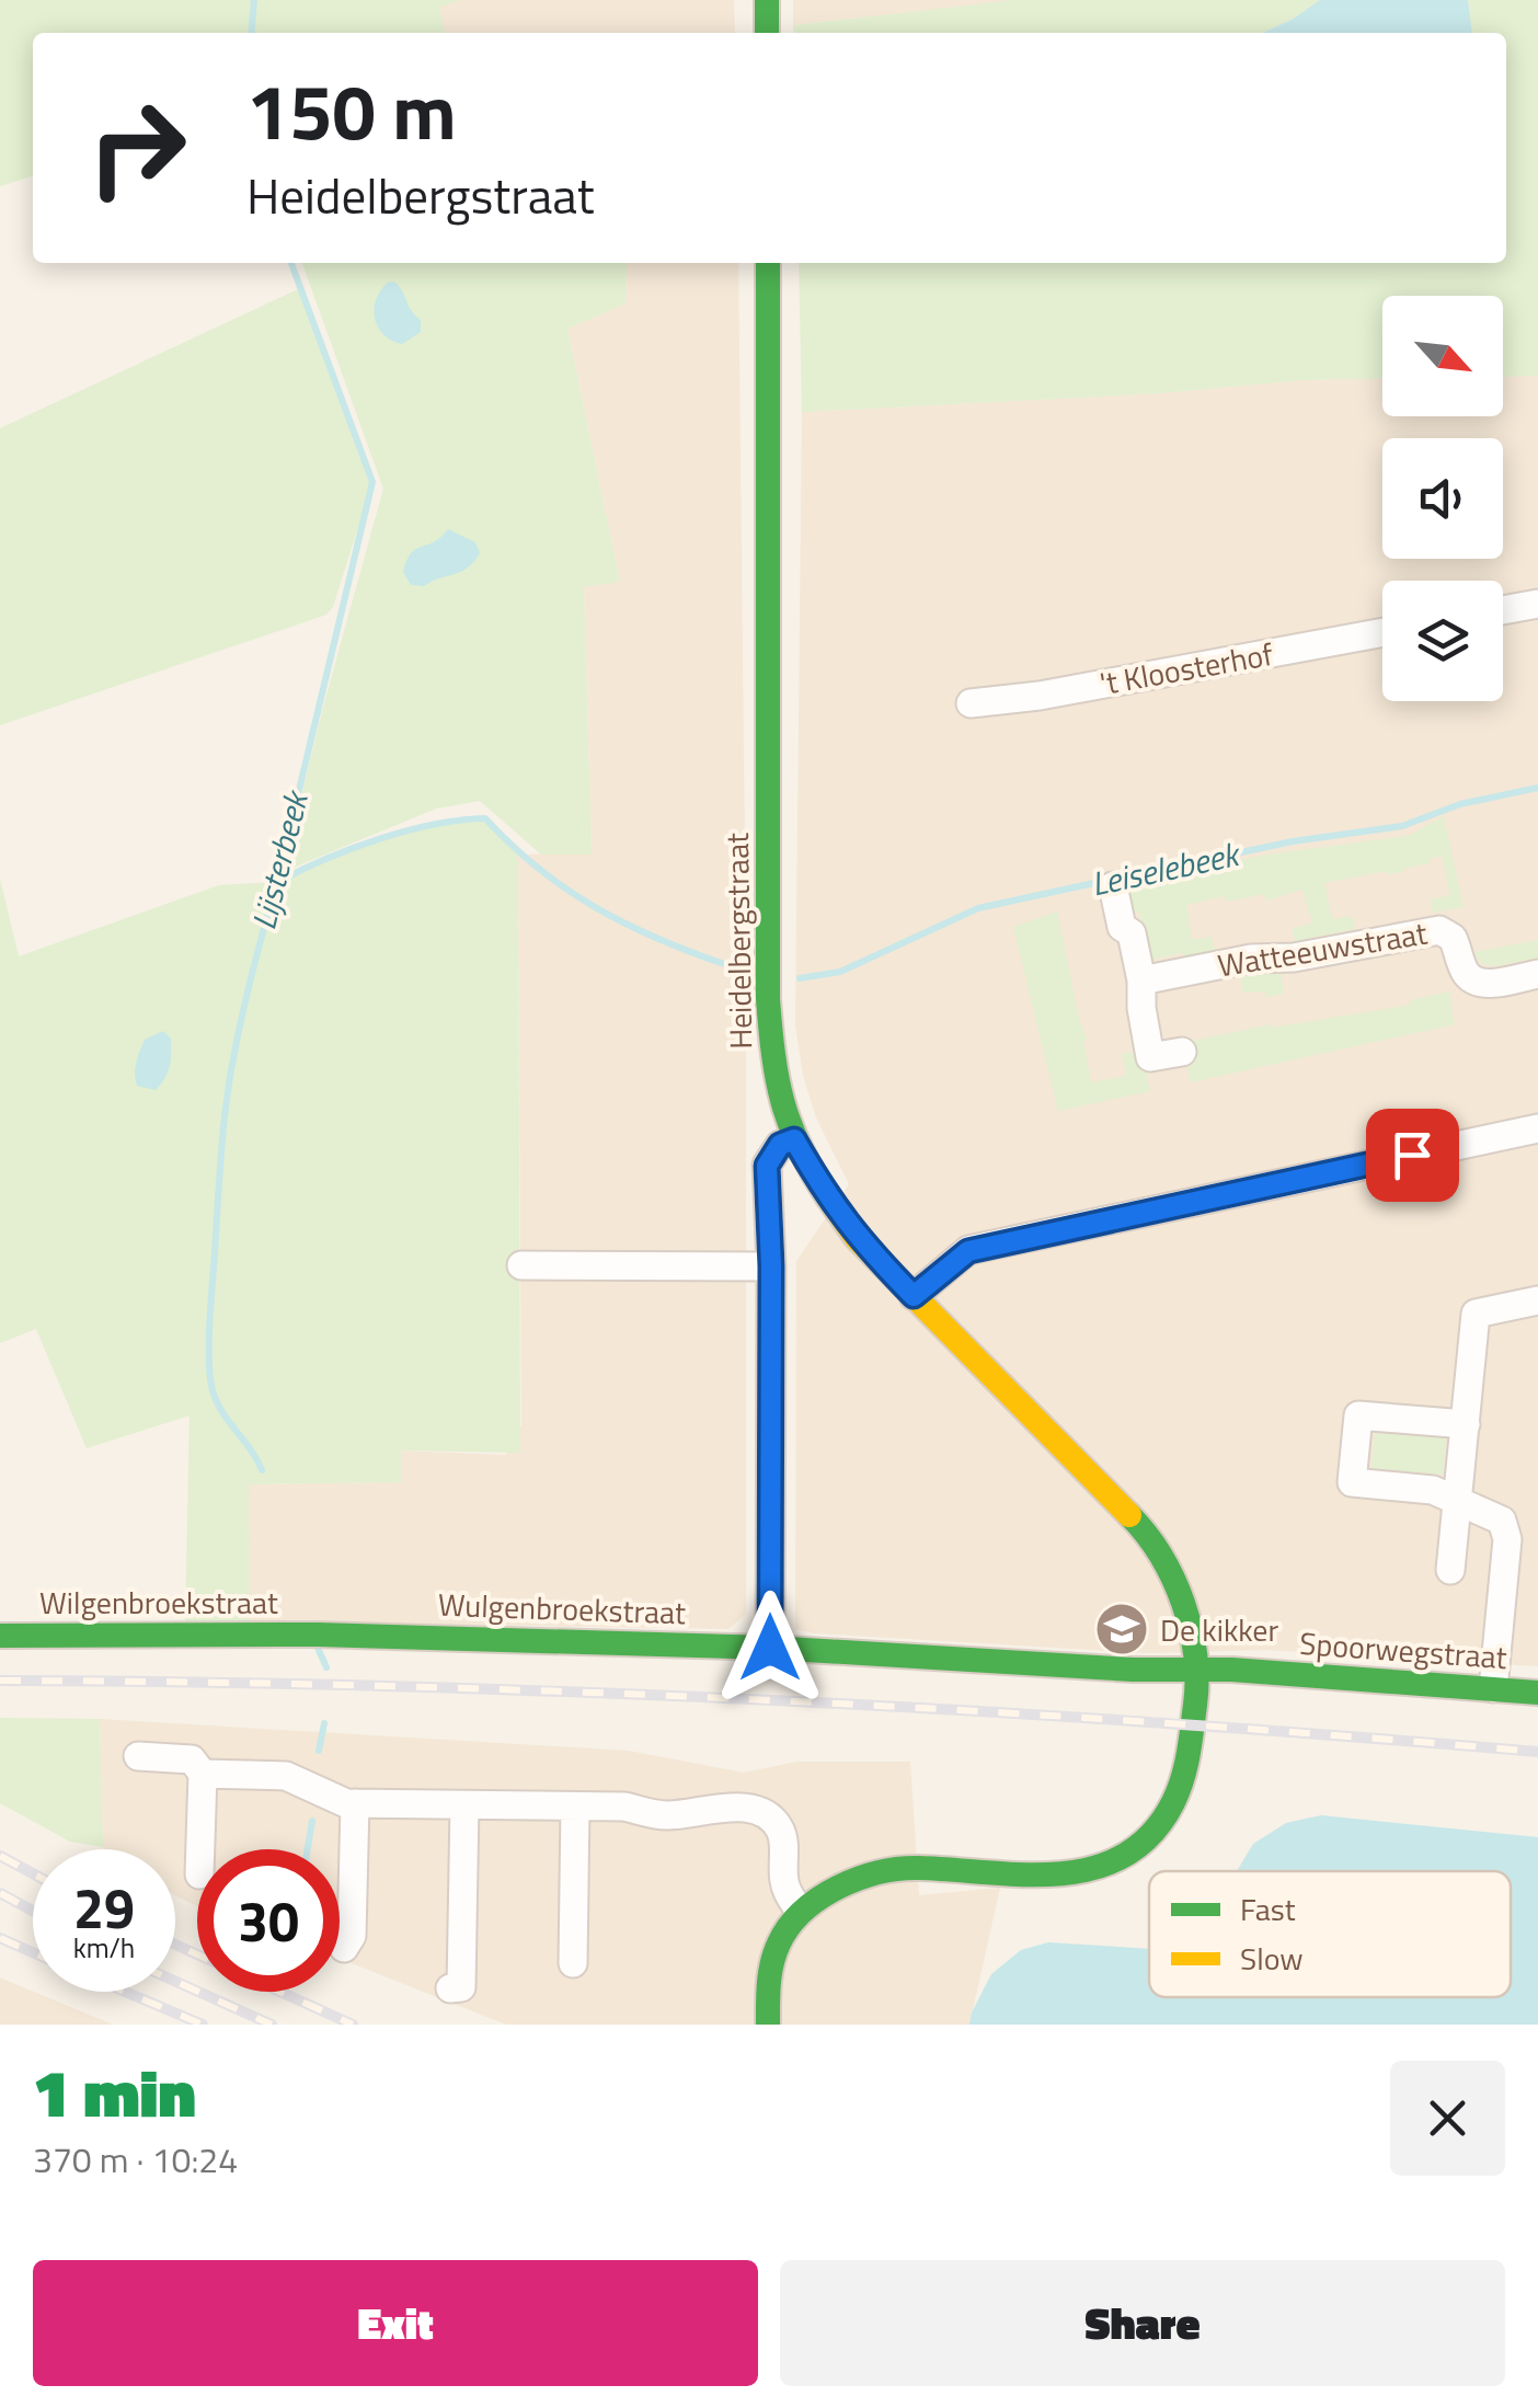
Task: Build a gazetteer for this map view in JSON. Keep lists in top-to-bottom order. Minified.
{"streets":{"main road":["Heidelbergstraat","Wilgenbroekstraat","Wulgenbroekstraat","Spoorwegstraat"],"street":["'t Kloosterhof","Watteeuwstraat"]},"crossings":[["Heidelbergstraat","Wulgenbroekstraat"],["Heidelbergstraat","Spoorwegstraat"],["Wilgenbroekstraat","Wulgenbroekstraat"],["Wulgenbroekstraat","Spoorwegstraat"]],"water":["Lijsterbeek","Leiselebeek"],"places":{"school or university":["De kikker"]},"legend":["Fast","Slow"],"north":"bottom right","page":{"turn":["150 m","Heidelbergstraat"],"speed":"29 km/h","limit":"30","heading":["1 min","370 m · 10:24"],"buttons":["Exit","Share"]}}
